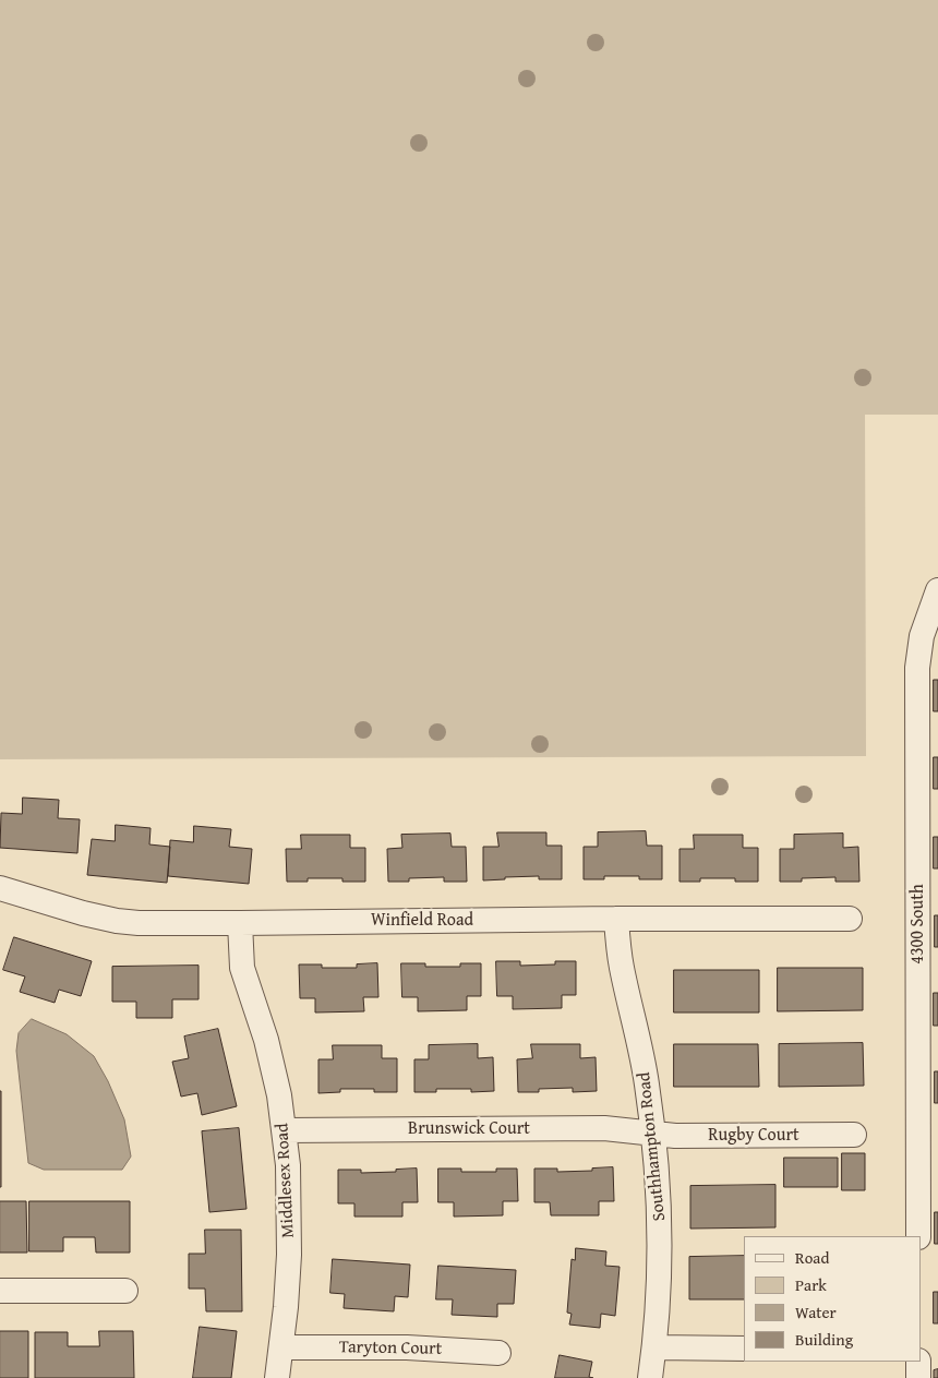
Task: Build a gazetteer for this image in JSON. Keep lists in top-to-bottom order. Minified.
{"streets":{"street":["Winfield Road","4300 South","Brunswick Court","Rugby Court","Southhampton Road","Middlesex Road","Taryton Court"]},"crossings":[["Winfield Road","Southhampton Road"],["Winfield Road","Middlesex Road"],["Brunswick Court","Rugby Court"],["Brunswick Court","Southhampton Road"],["Brunswick Court","Middlesex Road"],["Rugby Court","Southhampton Road"],["Middlesex Road","Taryton Court"]],"legend":["Road","Park","Water","Building"]}
